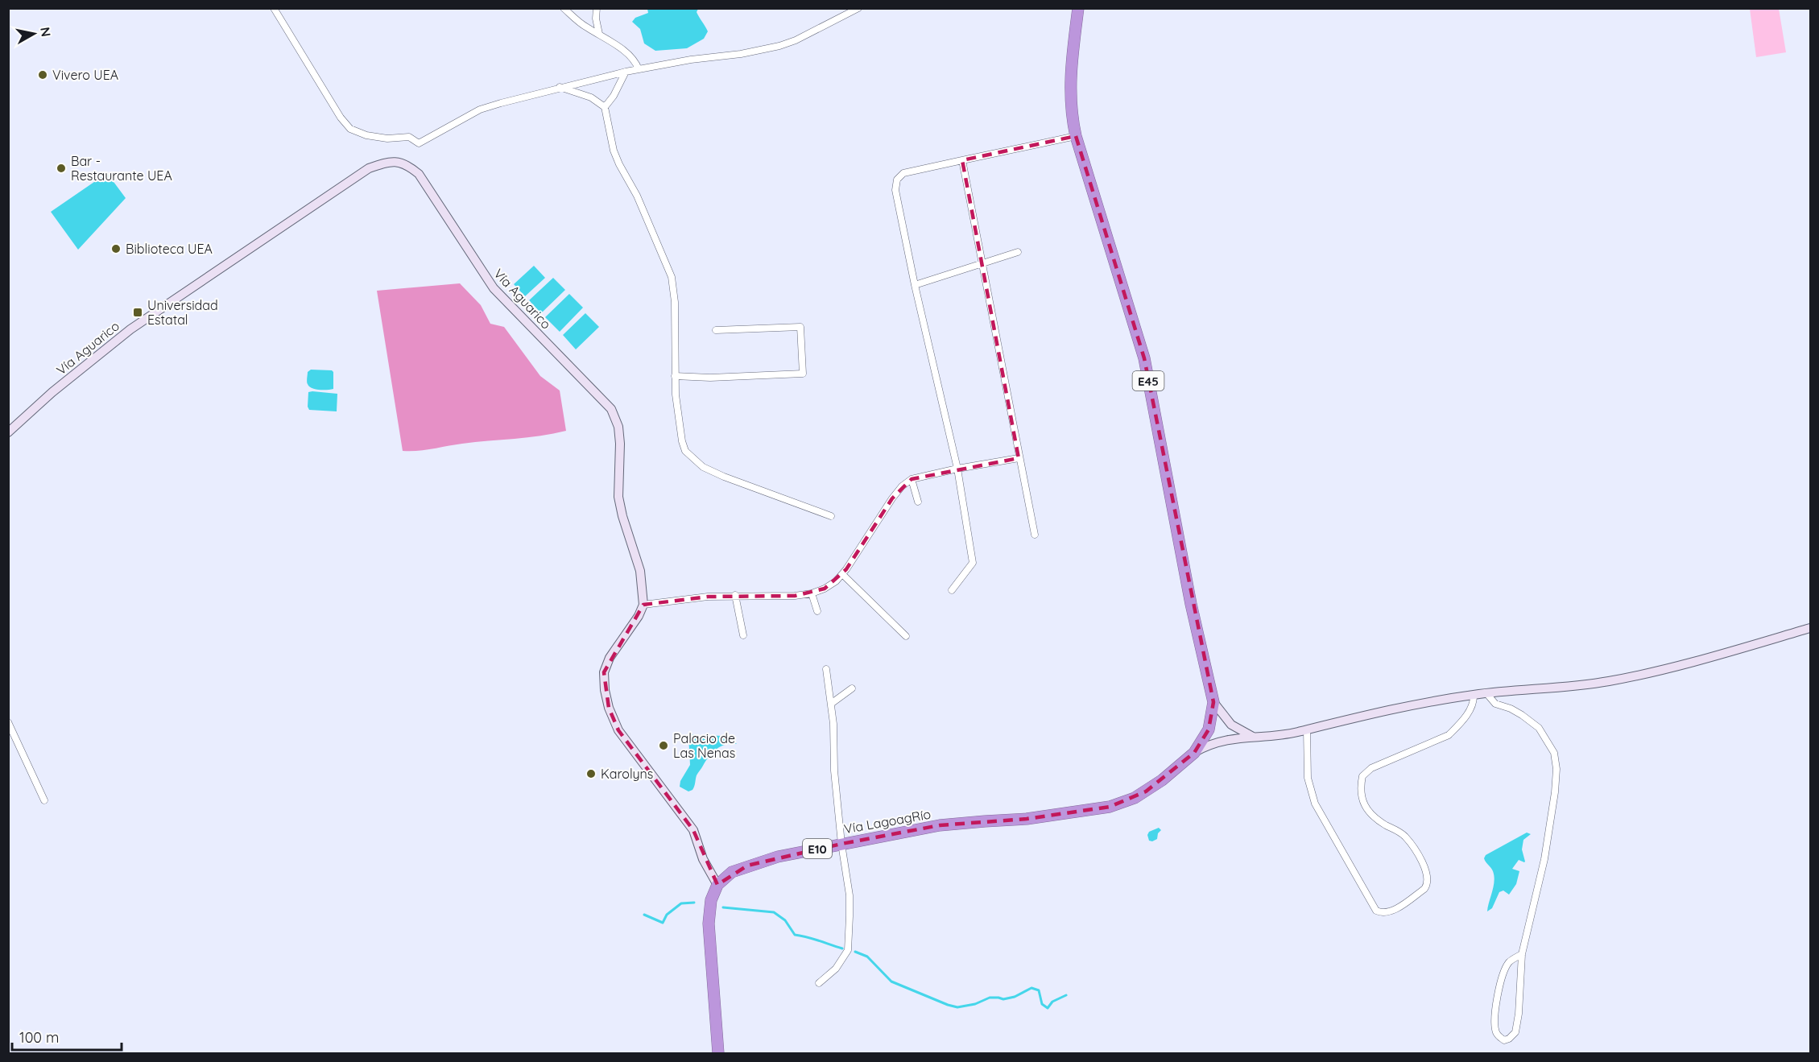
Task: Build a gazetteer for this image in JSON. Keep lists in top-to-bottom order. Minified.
{"streets":{"highway":["E45","Vía LagoagRío","E10"],"street":["Vía Aguarico"]},"crossings":[["E45","Vía LagoagRío"]],"places":{"other":["Vivero UEA","Bar - Restaurante UEA","Biblioteca UEA","Palacio de Las Nenas","Karolyns"],"transit":["Universidad Estatal"]},"scale_bar":"100 m","north":"right"}
